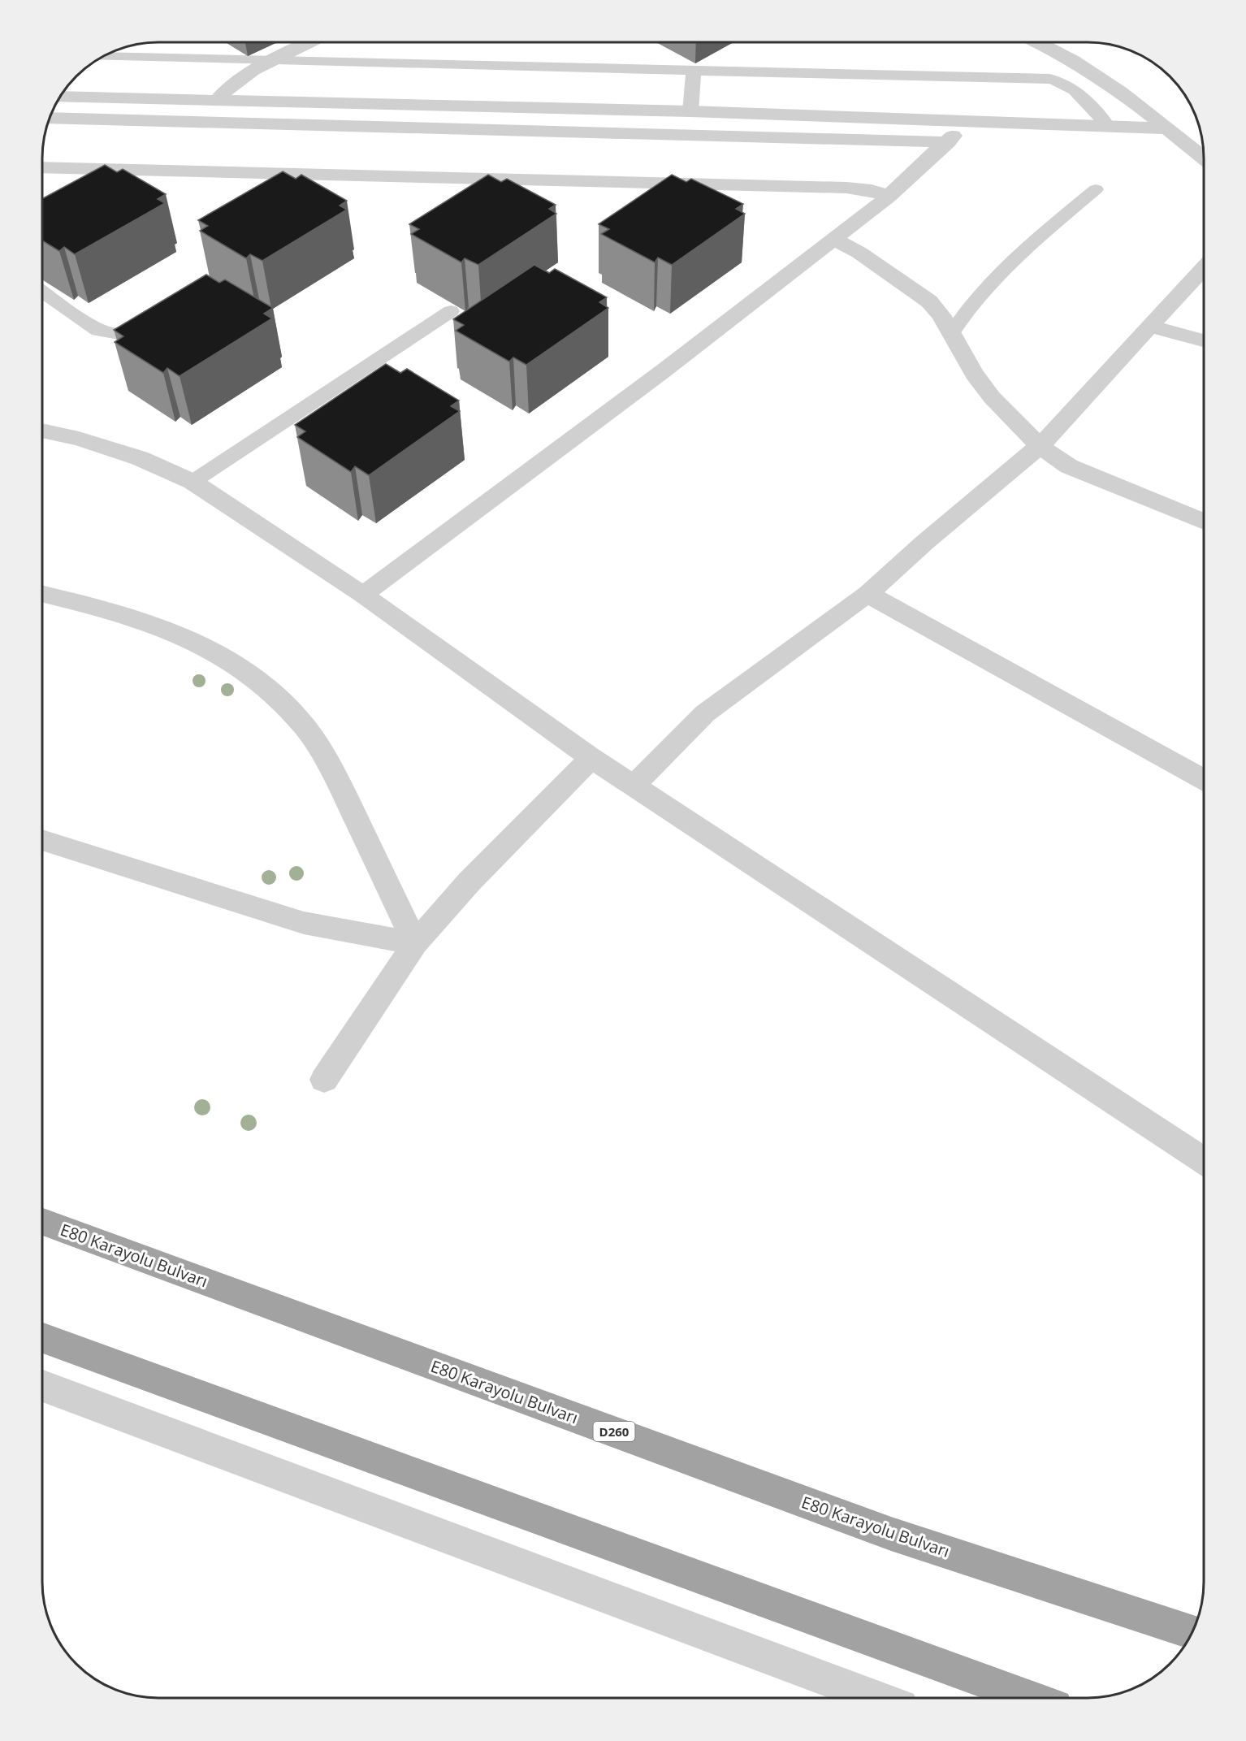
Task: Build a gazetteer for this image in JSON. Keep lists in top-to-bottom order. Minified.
{"streets":{"highway":["E80 Karayolu Bulvarı","D260"]}}
